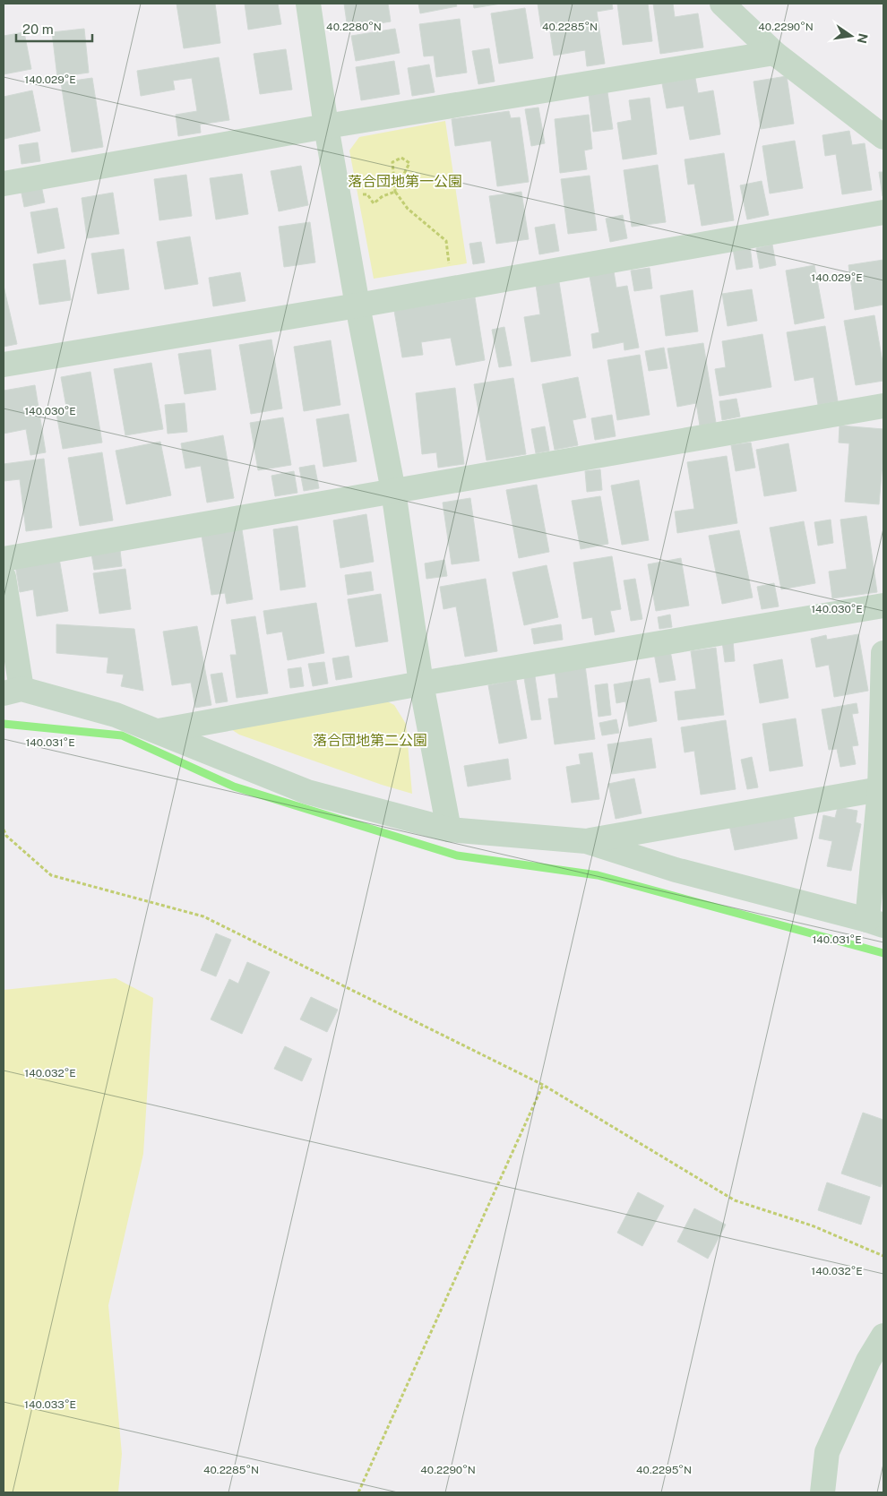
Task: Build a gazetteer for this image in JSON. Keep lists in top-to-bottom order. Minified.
{"parks":["落合団地第一公園","落合団地第二公園"],"scale_bar":"20 m","north":"right","coordinates":["40.2280°N","40.2285°N","40.2290°N","140.029°E","140.030°E","140.031°E","140.032°E","140.033°E","40.2295°N"]}
